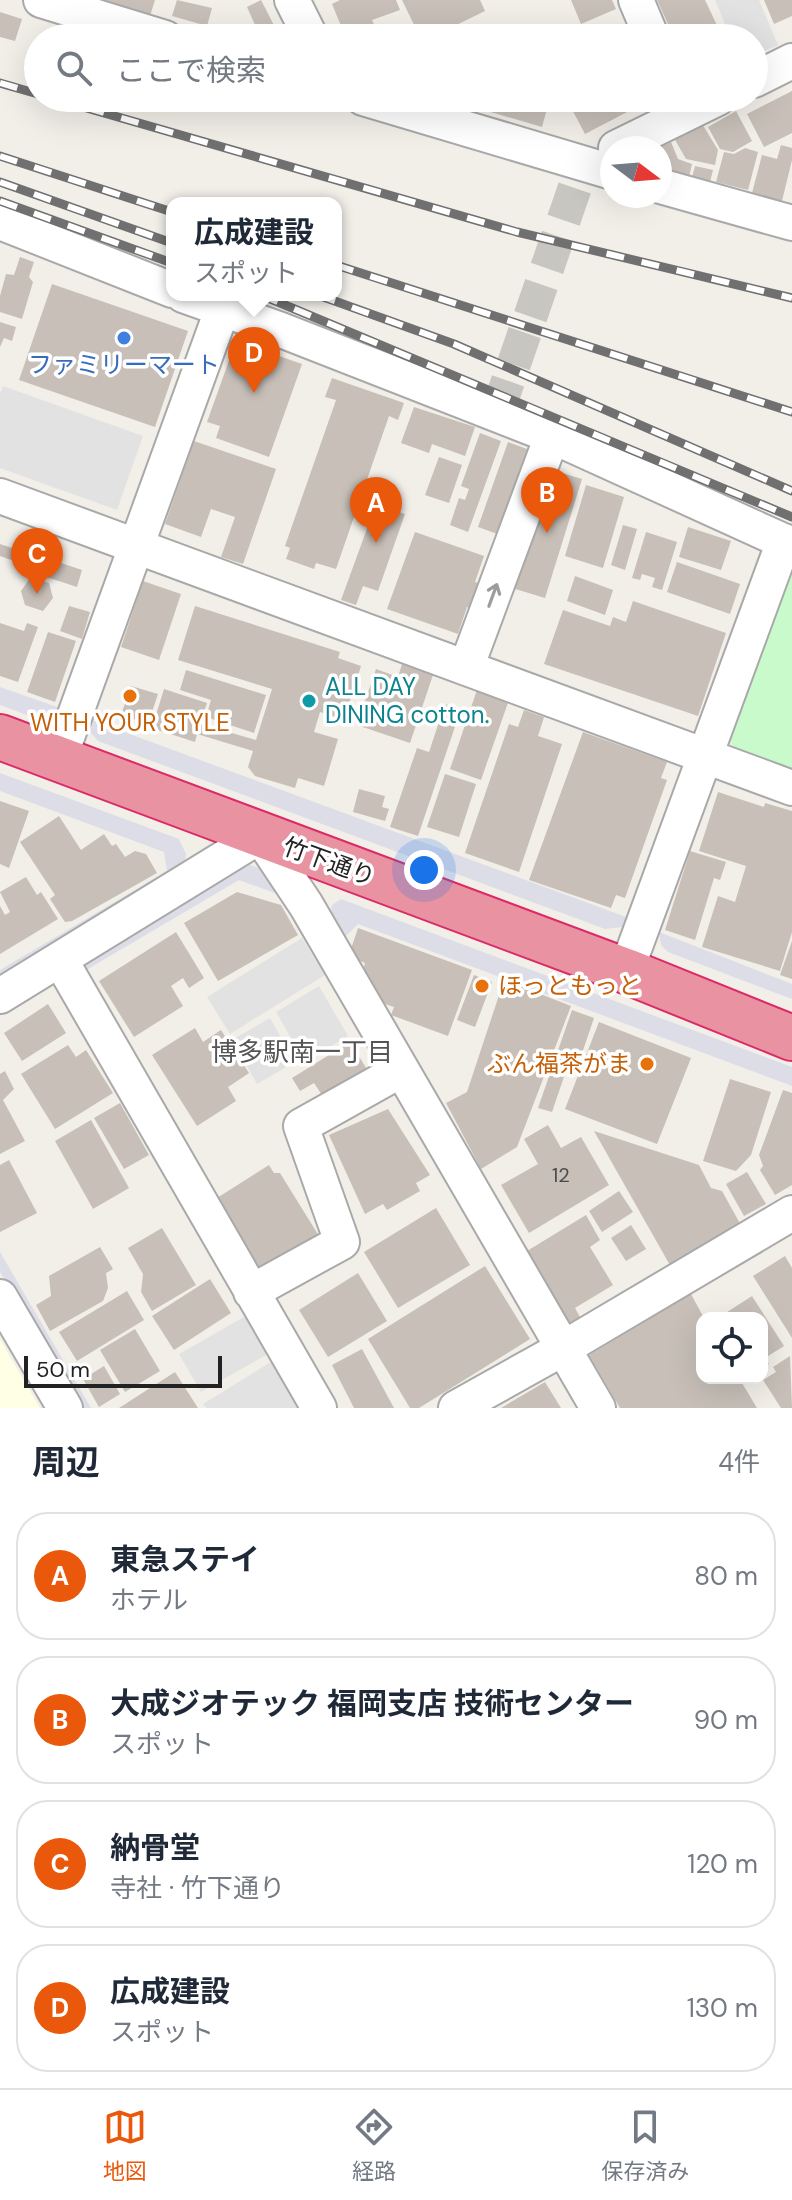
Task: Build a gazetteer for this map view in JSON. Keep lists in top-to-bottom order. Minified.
{"streets":{"highway":["竹下通り"]},"districts":["博多駅南一丁目"],"places":["ファミリーマート","WITH YOUR STYLE","ALL DAY DINING cotton.","ほっともっと","ぶん福茶がま"],"house_numbers":["12"],"scale_bar":"50 m","north":"right","page":{"search":"ここで検索","popup":["広成建設","スポット"],"pins":["D","B","A","C"],"scale":"50 m","heading":["周辺","4件"],"list":[{"mark":"A","name":"東急ステイ","note":"ホテル","value":"80 m"},{"mark":"B","name":"大成ジオテック 福岡支店 技術センター","note":"スポット","value":"90 m"},{"mark":"C","name":"納骨堂","note":"寺社 · 竹下通り","value":"120 m"},{"mark":"D","name":"広成建設","note":"スポット","value":"130 m"}],"nav":["地図","経路","保存済み"]}}
